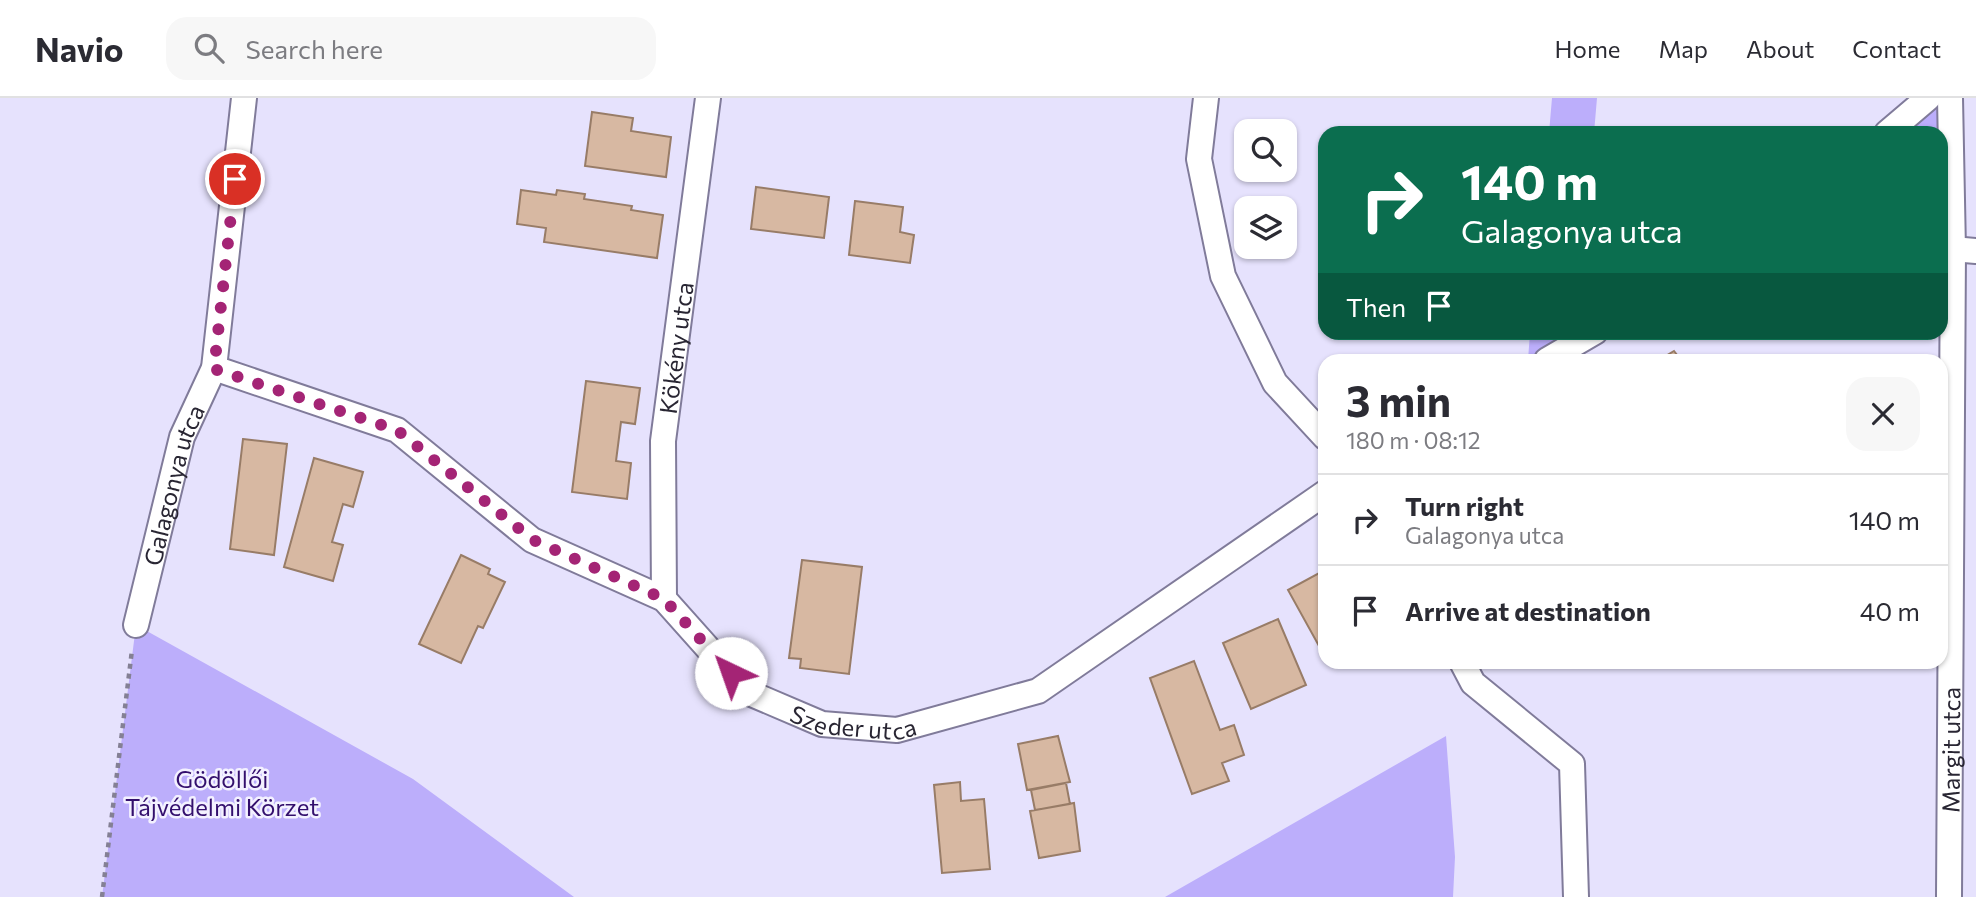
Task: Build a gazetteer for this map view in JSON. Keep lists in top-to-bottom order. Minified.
{"streets":{"street":["Kökény utca","Galagonya utca","Szeder utca","Margit utca"]},"crossings":[["Kökény utca","Szeder utca"],["Galagonya utca","Szeder utca"]],"parks":["Gödöllői Tájvédelmi Körzet"],"page":{"header":"Navio","search":"Search here","nav":["Home","Map","About","Contact"],"turn":["140 m","Galagonya utca"],"then":"Then","heading":["3 min","180 m · 08:12"],"list":[{"name":"Turn right","note":"Galagonya utca","value":"140 m"},{"name":"Arrive at destination","value":"40 m"}]}}
